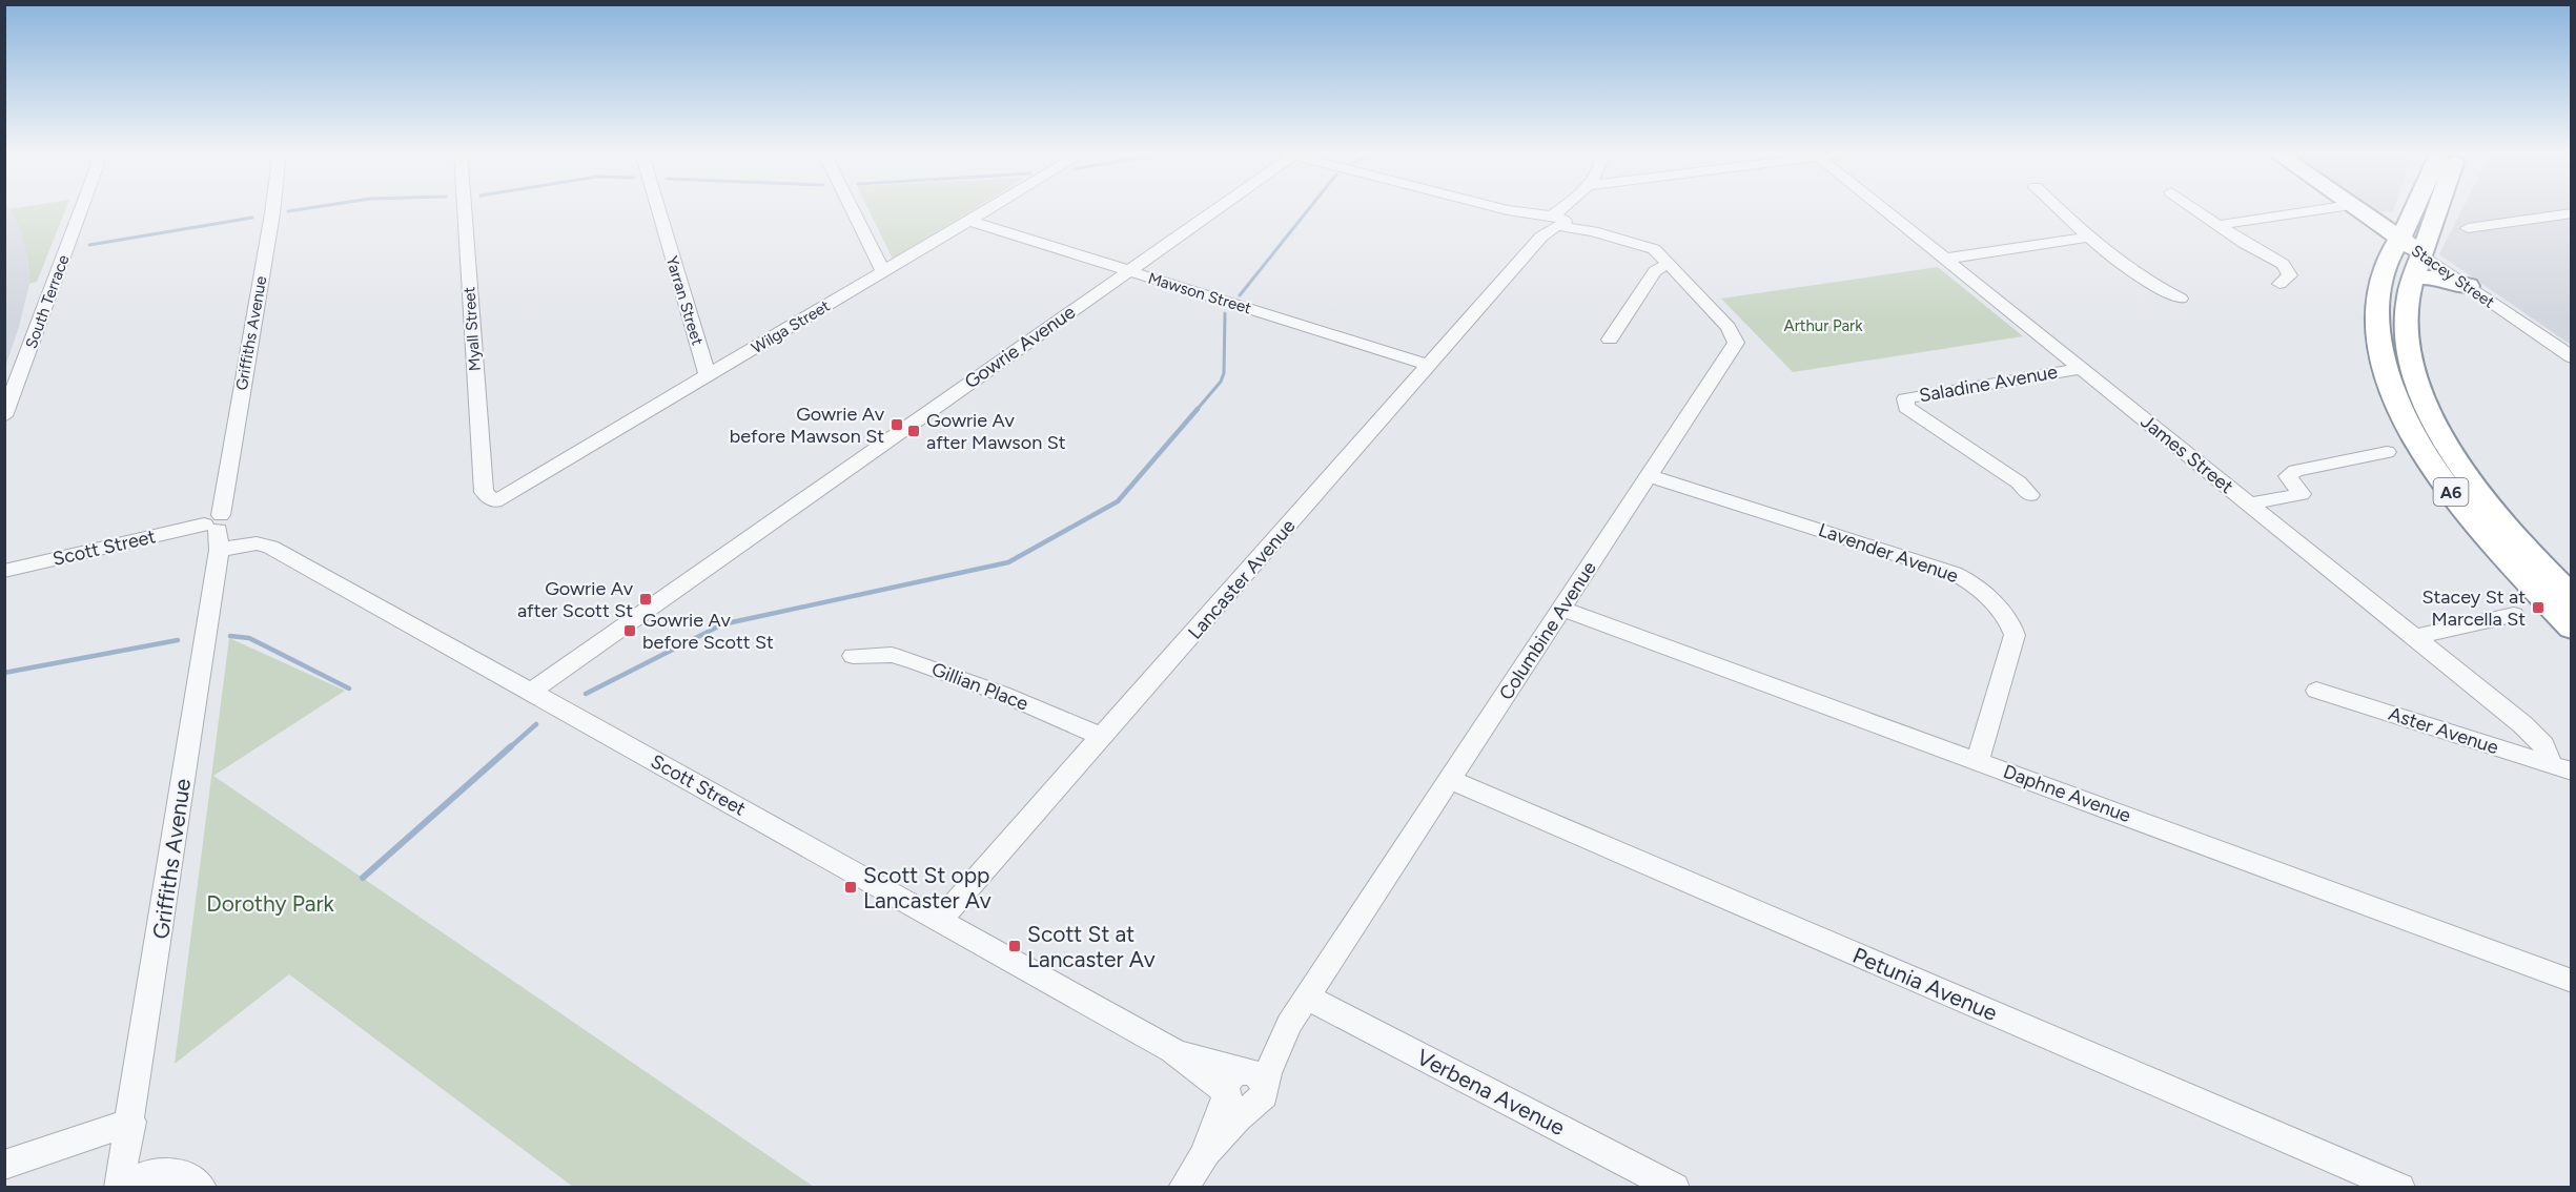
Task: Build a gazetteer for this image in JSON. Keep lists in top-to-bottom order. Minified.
{"streets":{"highway":["Stacey Street","A6"],"street":["Mawson Street","Yarran Street","South Terrace","Wilga Street","Myall Street","Griffiths Avenue","Gowrie Avenue","Saladine Avenue","James Street","Scott Street","Lavender Avenue","Lancaster Avenue","Columbine Avenue","Gillian Place","Aster Avenue","Daphne Avenue","Petunia Avenue","Verbena Avenue"]},"crossings":[["Stacey Street","A6"],["Mawson Street","Wilga Street"],["Mawson Street","Gowrie Avenue"],["Mawson Street","Lancaster Avenue"],["Yarran Street","Wilga Street"],["Wilga Street","Myall Street"],["Griffiths Avenue","Scott Street"],["Gowrie Avenue","Scott Street"],["Saladine Avenue","James Street"],["James Street","Aster Avenue"],["Scott Street","Lancaster Avenue"],["Scott Street","Columbine Avenue"],["Lavender Avenue","Columbine Avenue"],["Lavender Avenue","Daphne Avenue"],["Lancaster Avenue","Columbine Avenue"],["Lancaster Avenue","Gillian Place"],["Columbine Avenue","Daphne Avenue"],["Columbine Avenue","Petunia Avenue"],["Columbine Avenue","Verbena Avenue"]],"parks":["Arthur Park","Dorothy Park"],"places":{"transit":["Gowrie Av before Mawson St","Gowrie Av after Mawson St","Gowrie Av after Scott St","Stacey St at Marcella St","Gowrie Av before Scott St","Scott St opp Lancaster Av","Scott St at Lancaster Av"]}}
